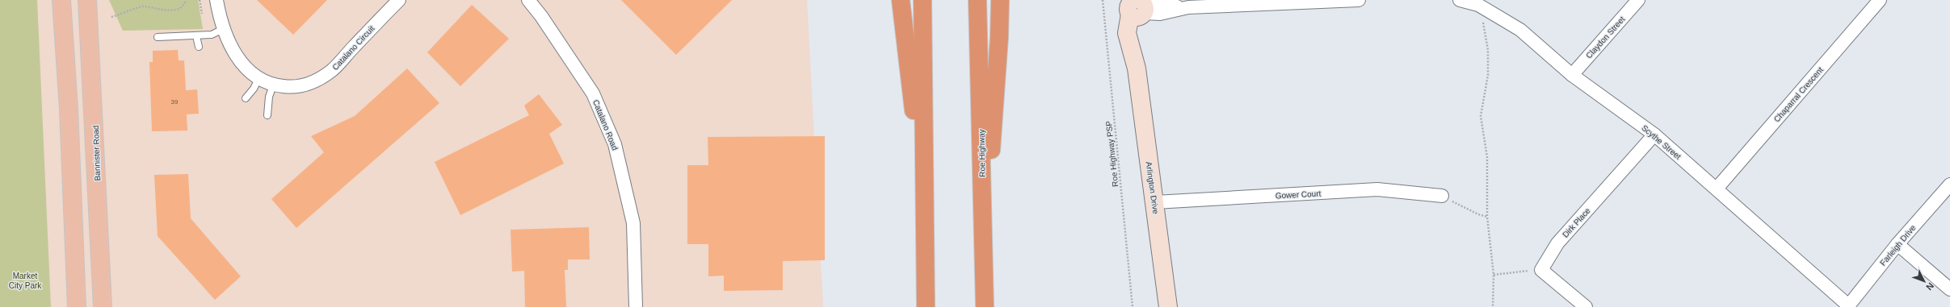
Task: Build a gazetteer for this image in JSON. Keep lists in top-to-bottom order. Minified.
{"streets":{"highway":["Roe Highway"],"main road":["Bannister Road"],"street":["Claydon Street","Catalano Circuit","Chaparral Crescent","Catalano Road","Scythe Street","Arlington Drive","Gower Court","Dirk Place","Farleigh Drive"],"path":["Roe Highway PSP"]},"crossings":[["Claydon Street","Scythe Street"],["Chaparral Crescent","Scythe Street"],["Scythe Street","Dirk Place"],["Scythe Street","Farleigh Drive"],["Arlington Drive","Gower Court"]],"parks":["Market City Park"],"house_numbers":["39"],"north":"bottom right"}
